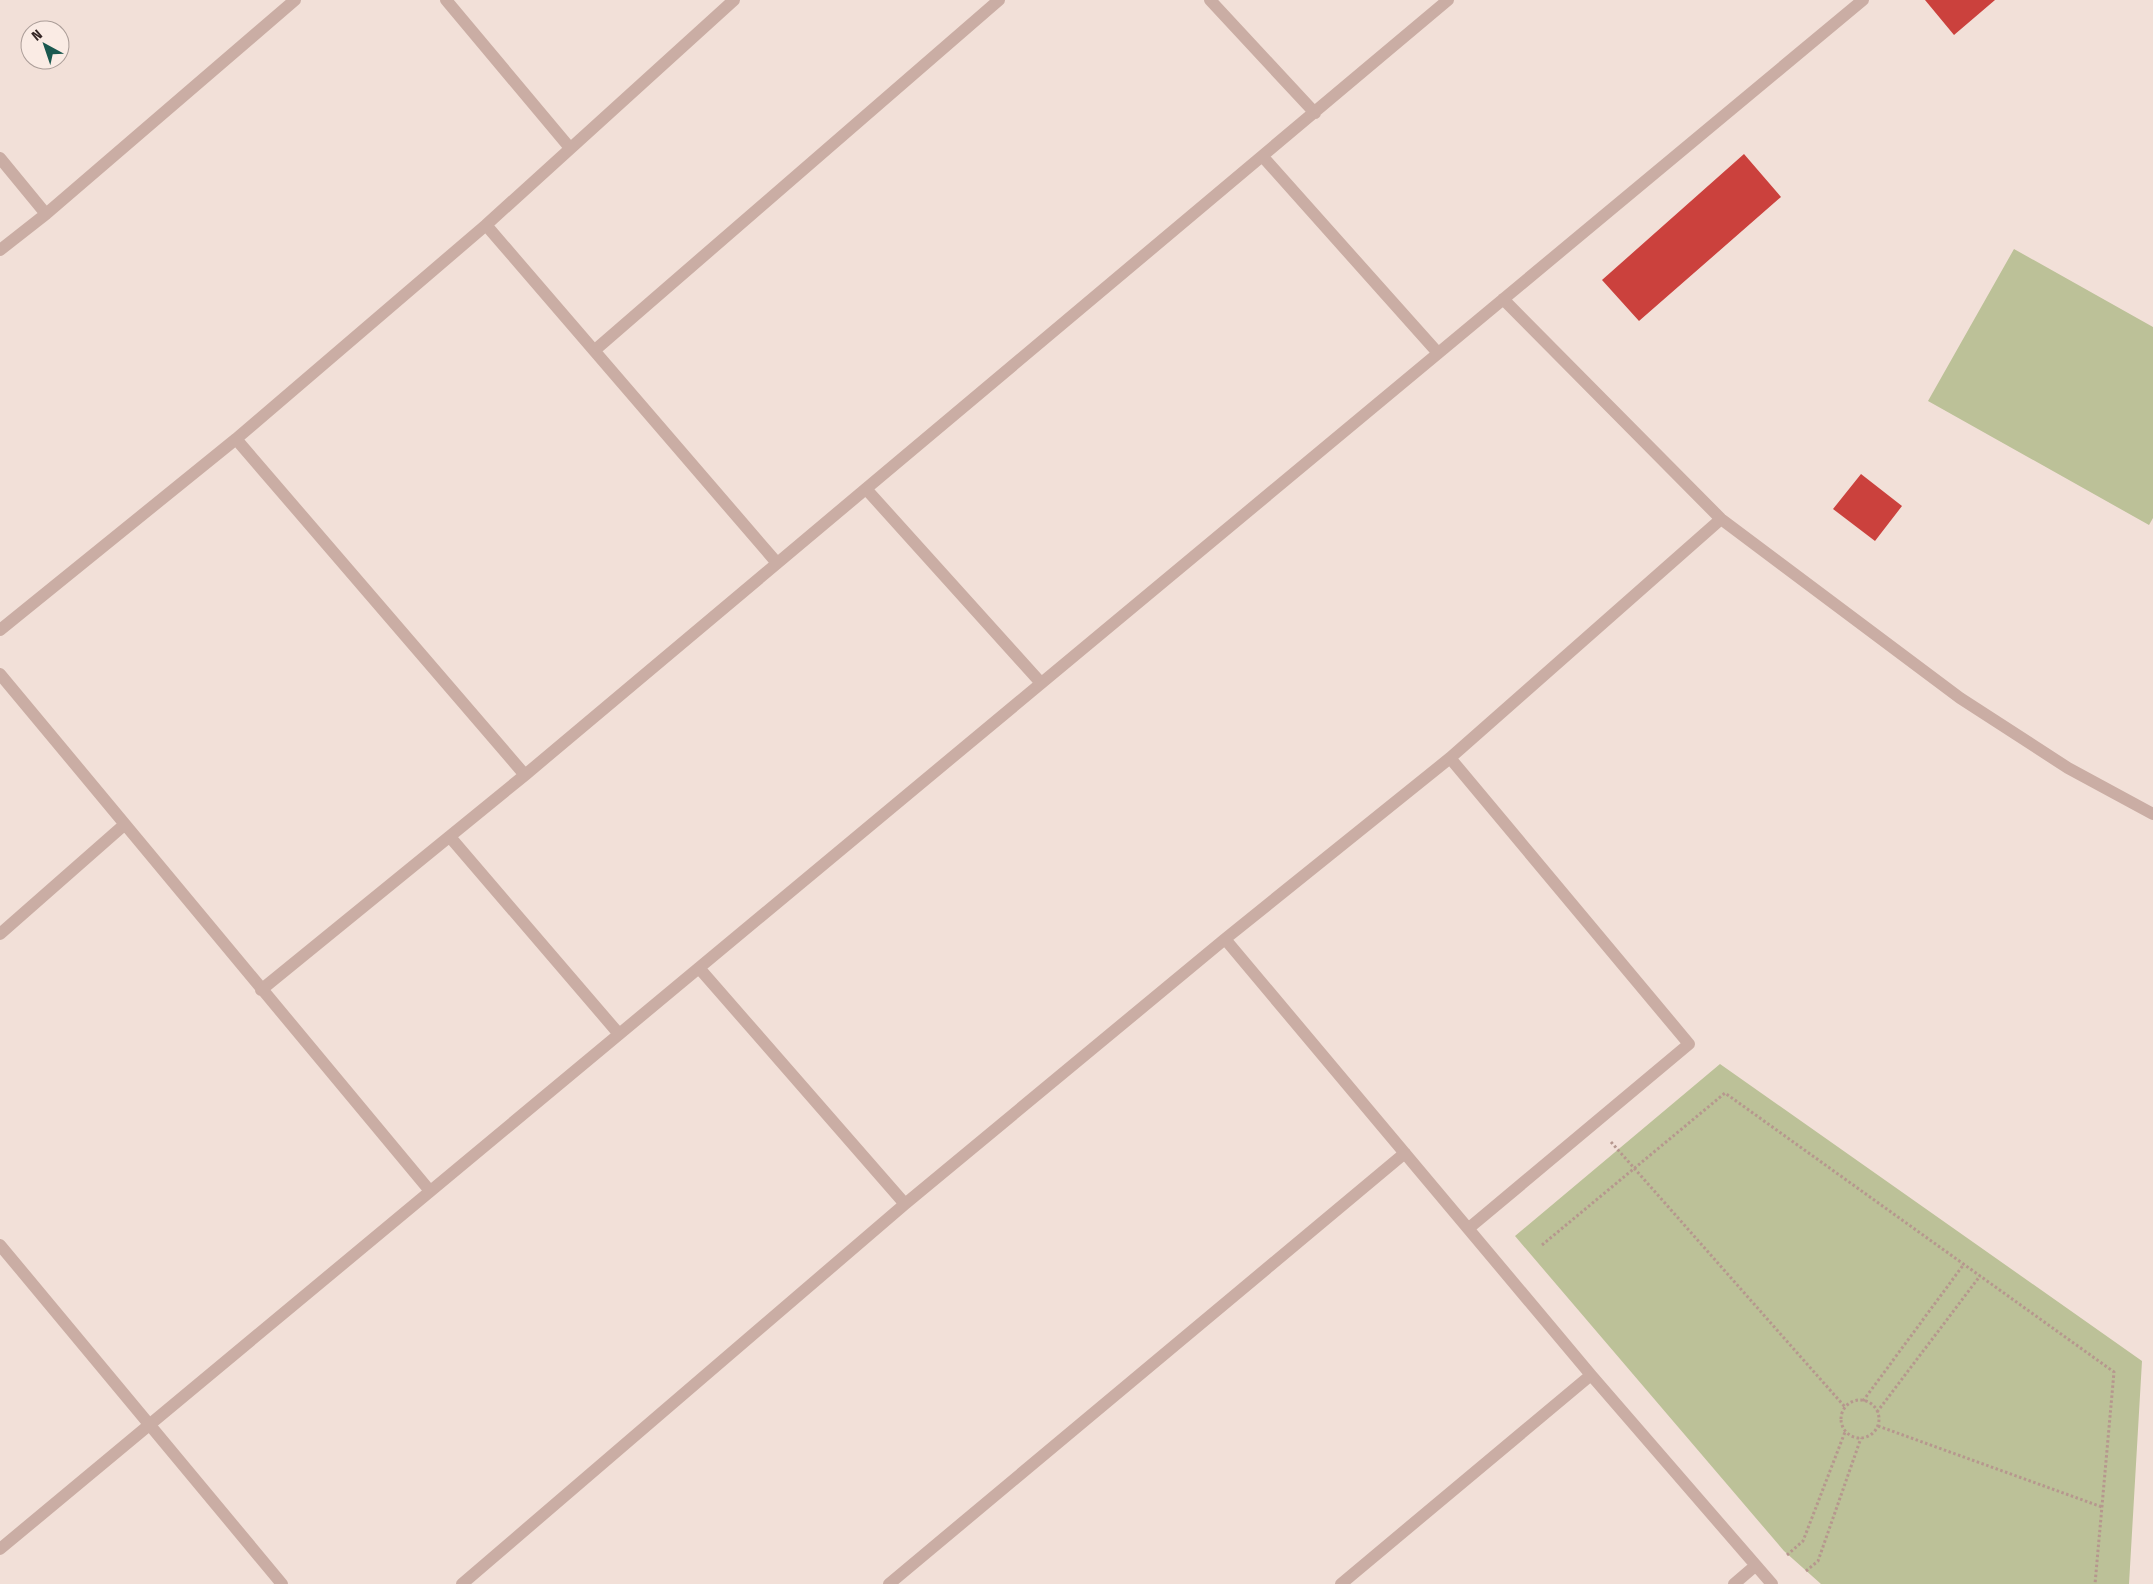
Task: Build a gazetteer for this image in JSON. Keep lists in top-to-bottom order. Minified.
{"north":"top left"}
